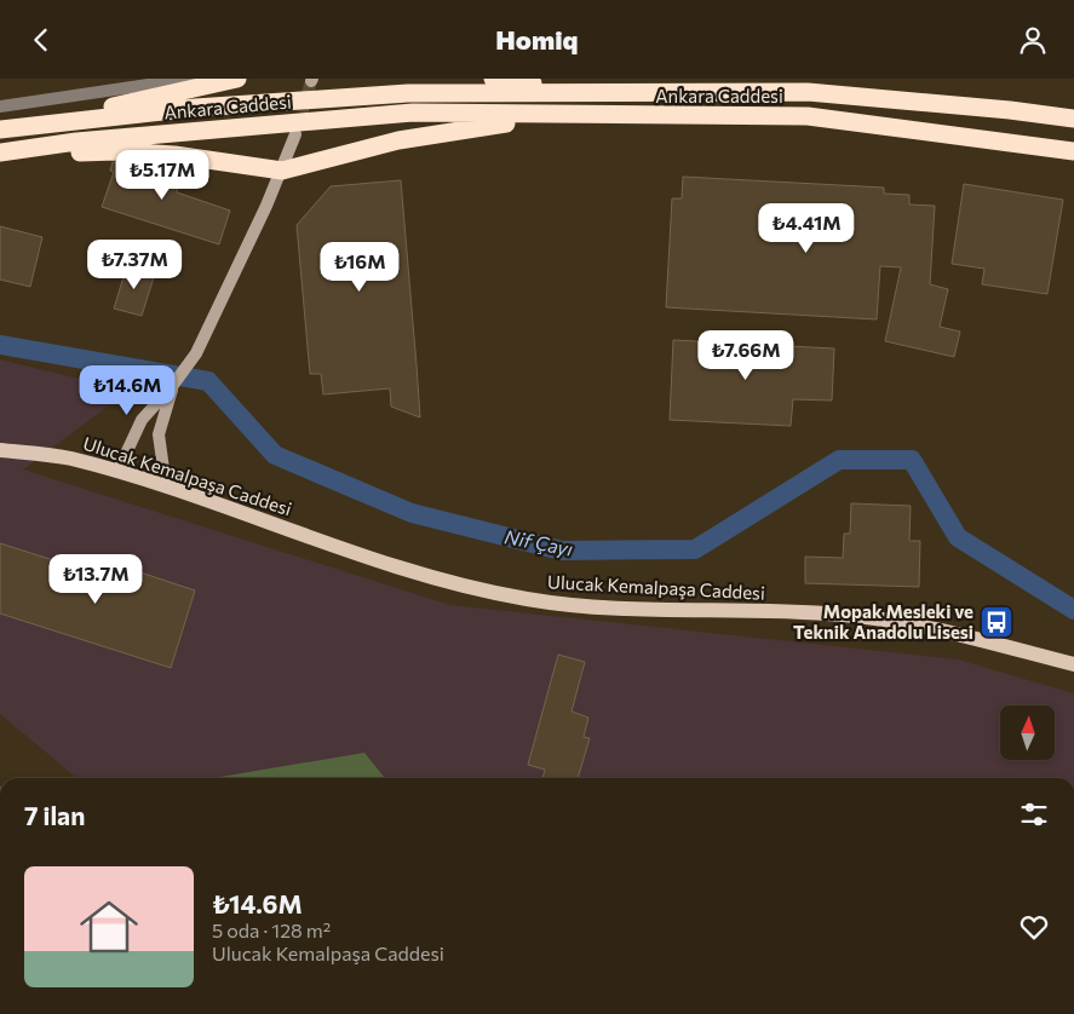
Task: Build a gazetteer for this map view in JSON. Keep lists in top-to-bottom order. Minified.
{"streets":{"highway":["Ankara Caddesi"],"main road":["Ulucak Kemalpaşa Caddesi"]},"water":["Nif Çayı"],"places":{"bus stop":["Mopak Mesleki ve Teknik Anadolu Lisesi"]},"north":"top","page":{"header":"Homiq","price":["₺5.17M","₺4.41M","₺7.37M","₺16M","₺7.66M","₺14.6M","₺13.7M"],"heading":"7 ilan","list":[{"name":"₺14.6M","note":"5 oda · 128 m² · Ulucak Kemalpaşa Caddesi"}]}}
